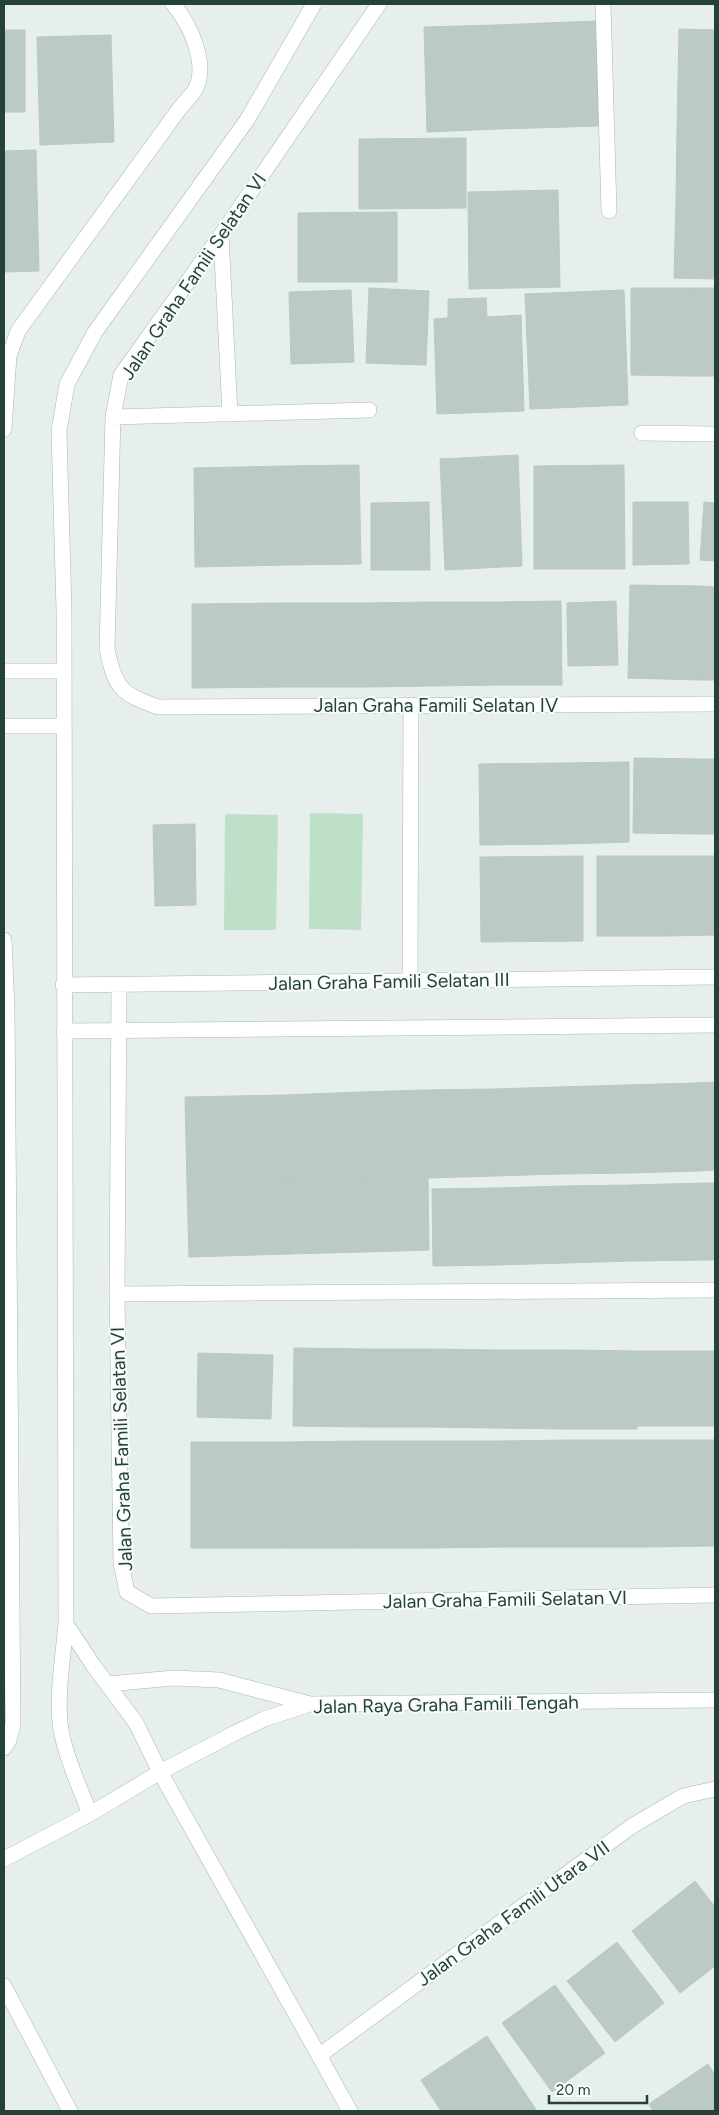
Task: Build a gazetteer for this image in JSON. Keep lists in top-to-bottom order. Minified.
{"streets":{"street":["Jalan Graha Famili Selatan VI","Jalan Graha Famili Selatan IV","Jalan Graha Famili Selatan III","Jalan Raya Graha Famili Tengah","Jalan Graha Famili Utara VII"]},"crossings":[["Jalan Graha Famili Selatan VI","Jalan Graha Famili Selatan IV"],["Jalan Graha Famili Selatan VI","Jalan Graha Famili Selatan III"]],"scale_bar":"20 m"}
